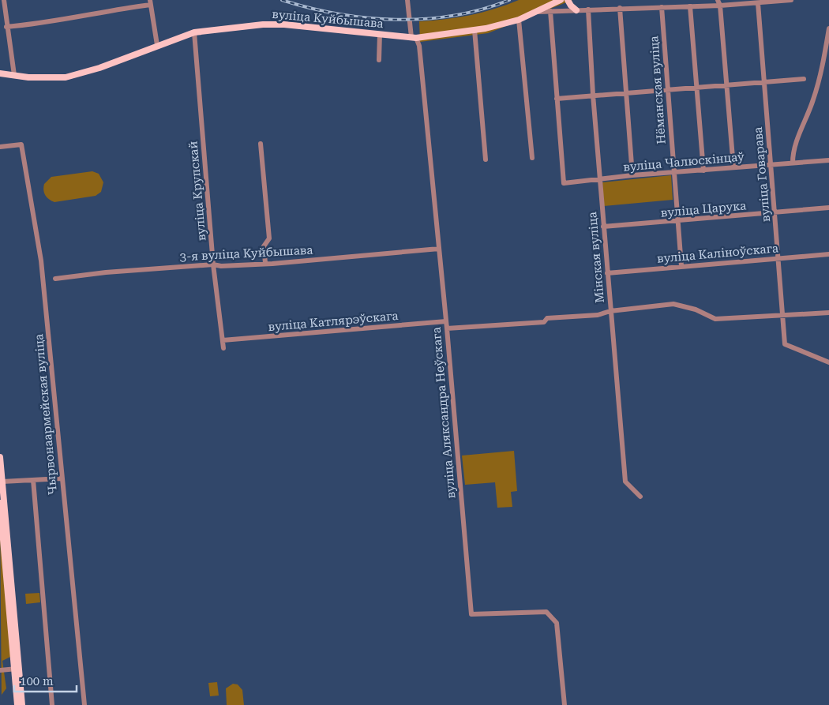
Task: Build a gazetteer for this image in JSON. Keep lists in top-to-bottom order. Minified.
{"streets":{"main road":["вуліца Куйбышава"],"street":["Нёманская вуліца","вуліца Чалюскінцаў","вуліца Говарава","вуліца Крупскай","вуліца Царука","3-я вуліца Куйбышава","вуліца Каліноўскага","Мінская вуліца","вуліца Катлярэўскага","вуліца Аляксандра Неўскага","Чырвонаармейская вуліца"]},"crossings":[["вуліца Куйбышава","вуліца Крупскай"],["вуліца Куйбышава","вуліца Аляксандра Неўскага"],["Нёманская вуліца","вуліца Чалюскінцаў"],["Нёманская вуліца","вуліца Царука"],["Нёманская вуліца","вуліца Каліноўскага"],["вуліца Чалюскінцаў","вуліца Говарава"],["вуліца Чалюскінцаў","Мінская вуліца"],["вуліца Говарава","вуліца Царука"],["вуліца Говарава","вуліца Каліноўскага"],["вуліца Крупскай","3-я вуліца Куйбышава"],["вуліца Крупскай","вуліца Катлярэўскага"],["вуліца Царука","Мінская вуліца"],["3-я вуліца Куйбышава","вуліца Аляксандра Неўскага"],["вуліца Каліноўскага","Мінская вуліца"],["вуліца Катлярэўскага","вуліца Аляксандра Неўскага"]],"scale_bar":"100 m"}
